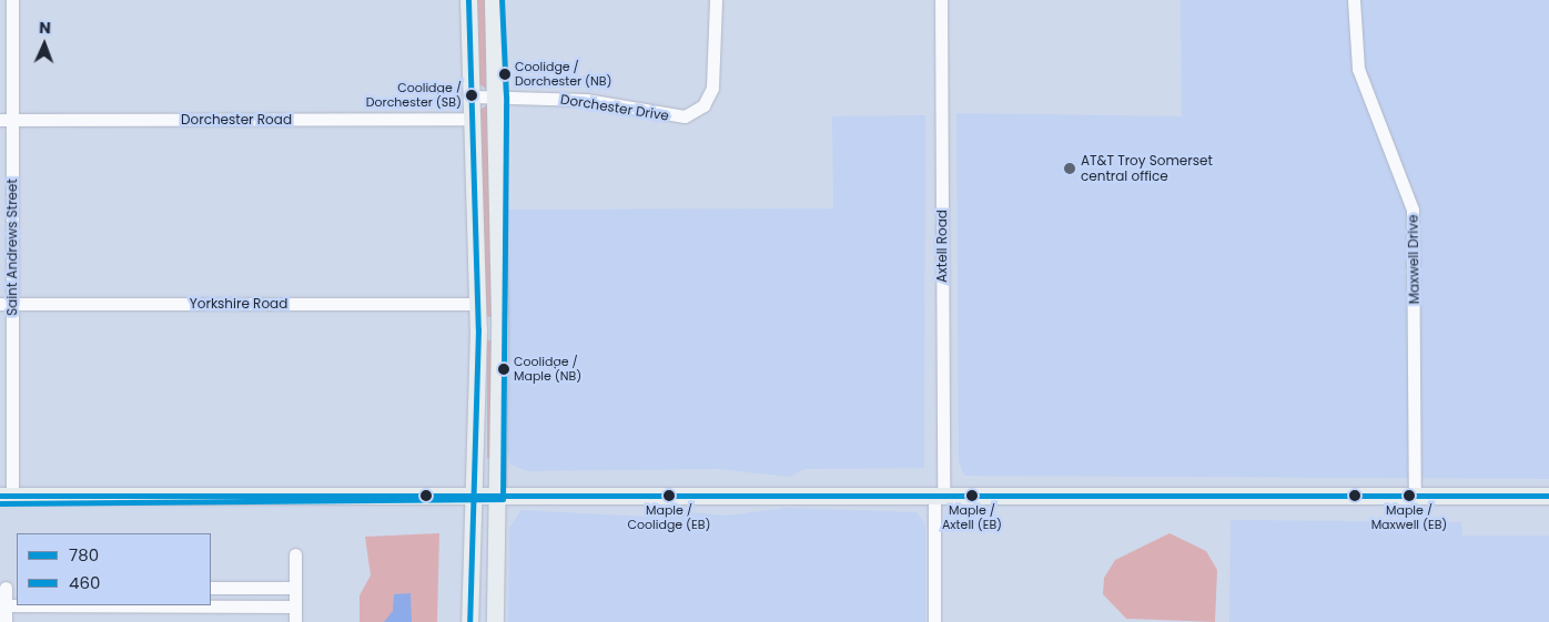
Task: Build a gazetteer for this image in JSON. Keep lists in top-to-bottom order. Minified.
{"streets":{"street":["Dorchester Drive","Dorchester Road","Axtell Road","Saint Andrews Street","Maxwell Drive","Yorkshire Road"]},"crossings":[["Dorchester Road","Saint Andrews Street"],["Saint Andrews Street","Yorkshire Road"]],"places":["Coolidge / Dorchester (NB)","Coolidge / Dorchester (SB)","AT&T Troy Somerset central office","Coolidge / Maple (NB)","Maple / Coolidge (EB)","Maple / Axtell (EB)","Maple / Maxwell (EB)"],"lines":["transit line 780","transit line 460"],"legend":["780","460"],"north":"top"}
